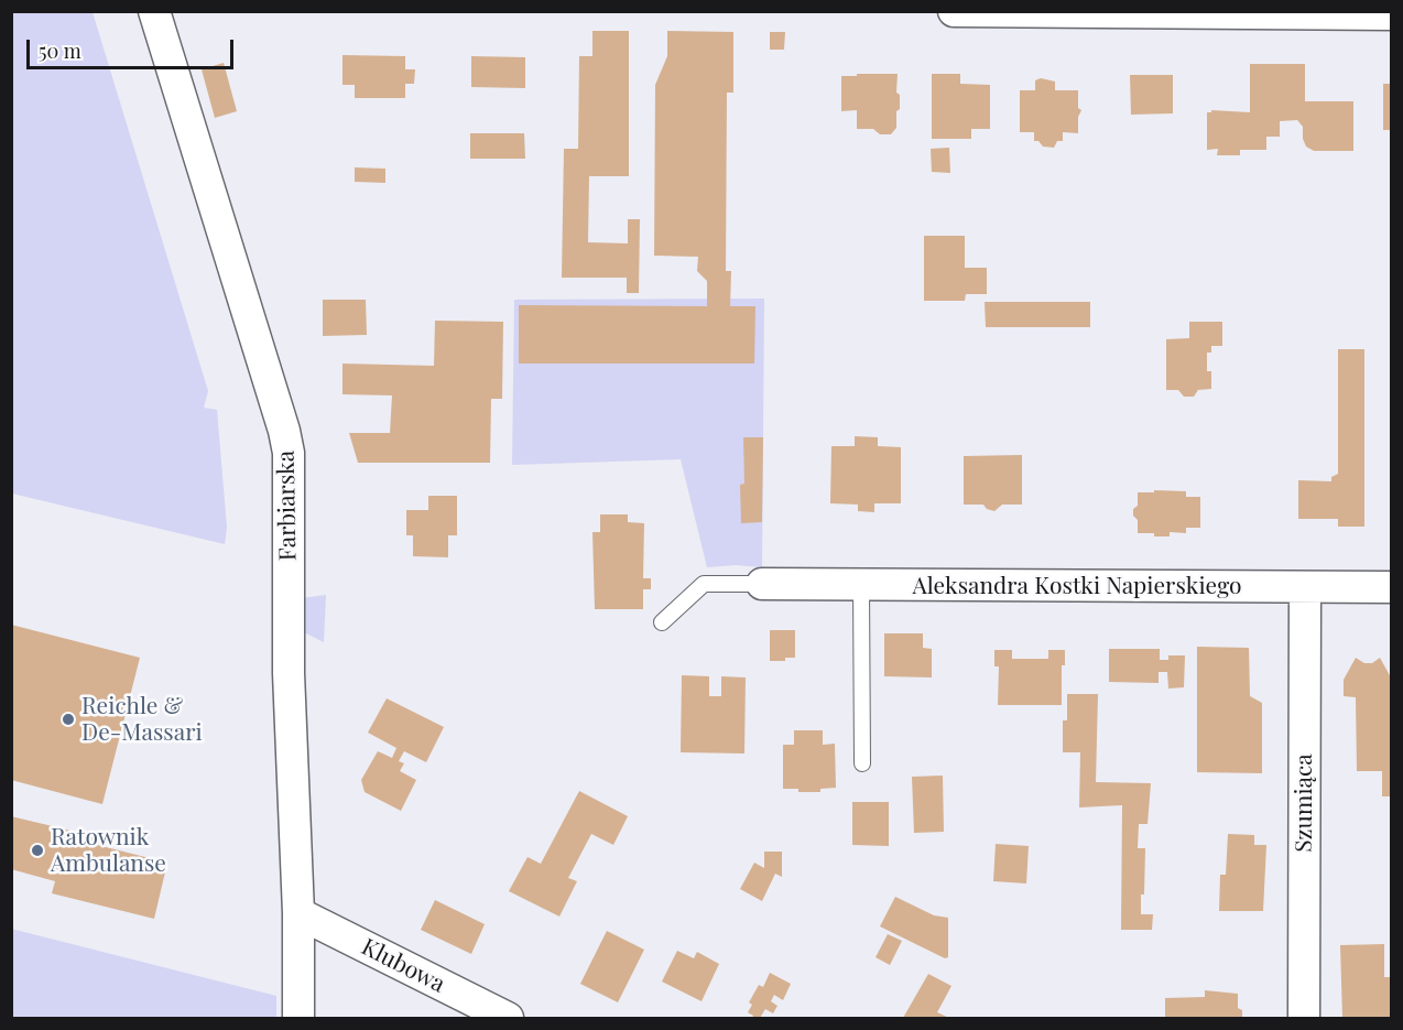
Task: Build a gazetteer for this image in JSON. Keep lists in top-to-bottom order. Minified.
{"streets":{"street":["Farbiarska","Aleksandra Kostki Napierskiego","Szumiąca","Klubowa"]},"crossings":[["Farbiarska","Klubowa"],["Aleksandra Kostki Napierskiego","Szumiąca"]],"places":["Reichle & De-Massari","Ratownik Ambulanse"],"scale_bar":"50 m"}
